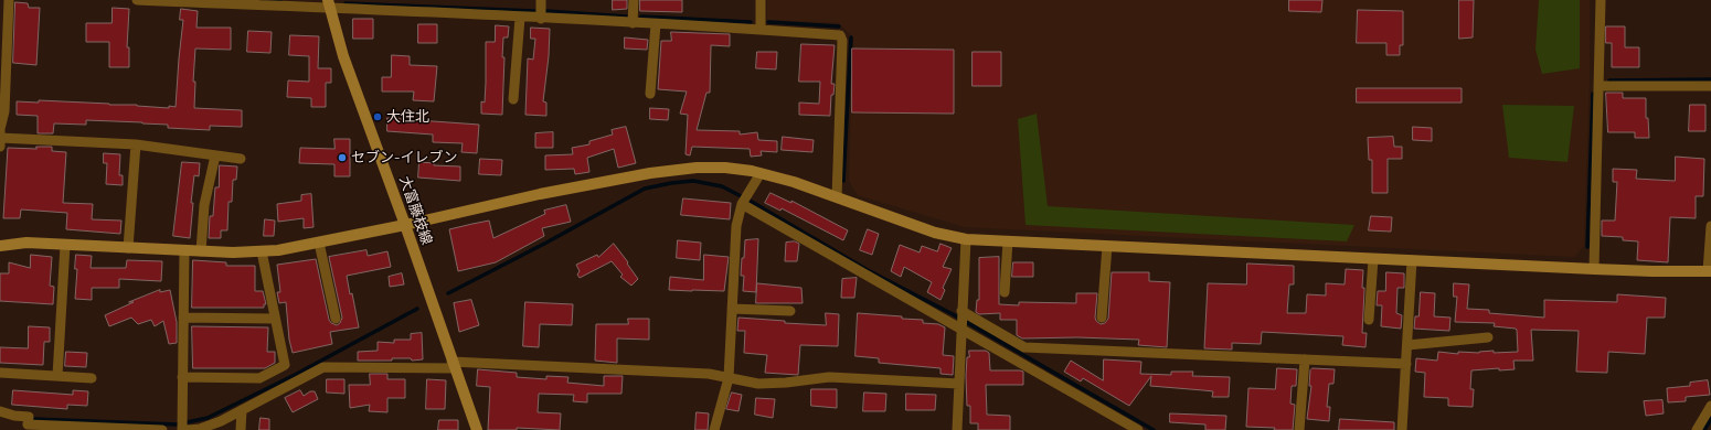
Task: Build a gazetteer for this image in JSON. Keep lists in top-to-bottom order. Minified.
{"streets":{"street":["大富藤枝線"]},"places":["大住北","セブン-イレブン"]}
